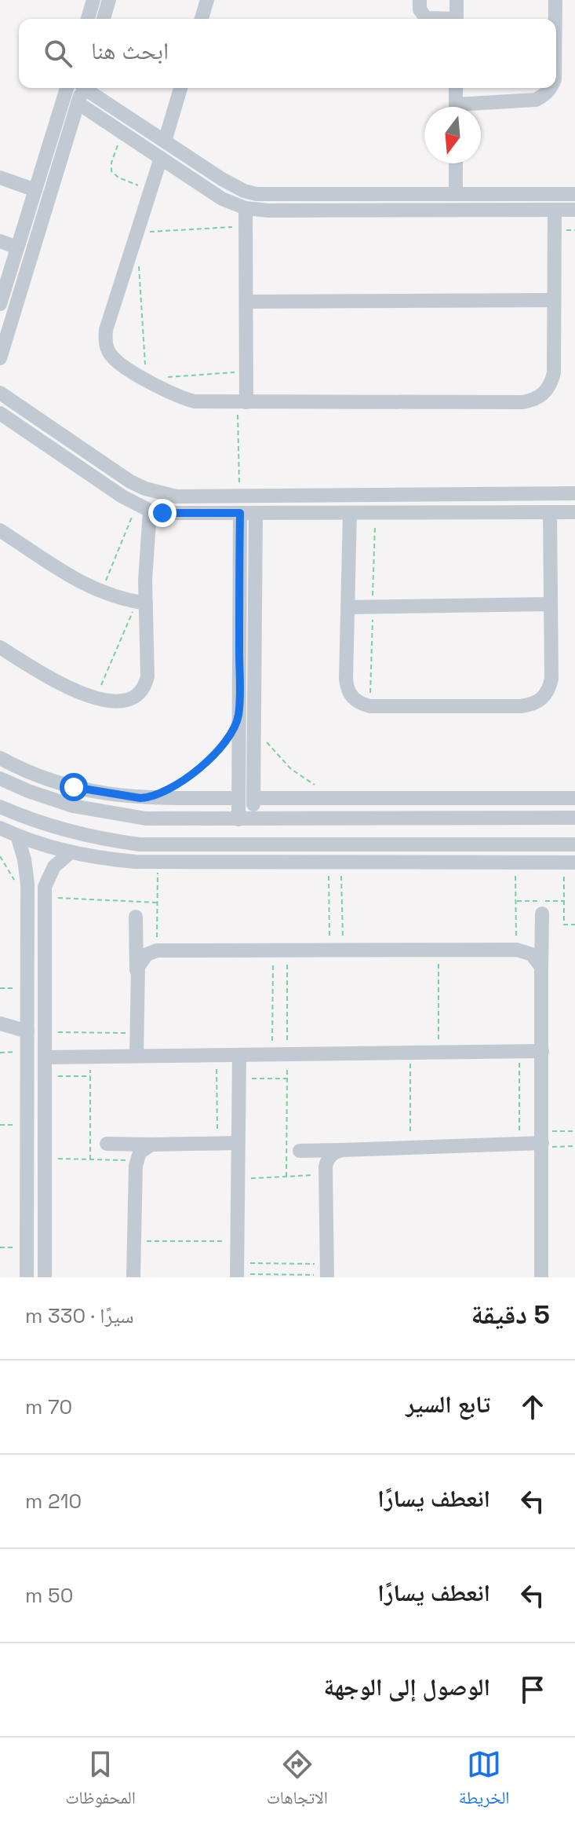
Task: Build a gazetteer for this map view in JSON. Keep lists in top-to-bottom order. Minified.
{"north":"bottom","page":{"search":"ابحث هنا","heading":["5 دقيقة","سيرًا · 330 m"],"list":[["تابع السير","70 m"],["انعطف يسارًا","210 m"],["انعطف يسارًا","50 m"],"الوصول إلى الوجهة"],"nav":["الخريطة","الاتجاهات","المحفوظات"]}}
